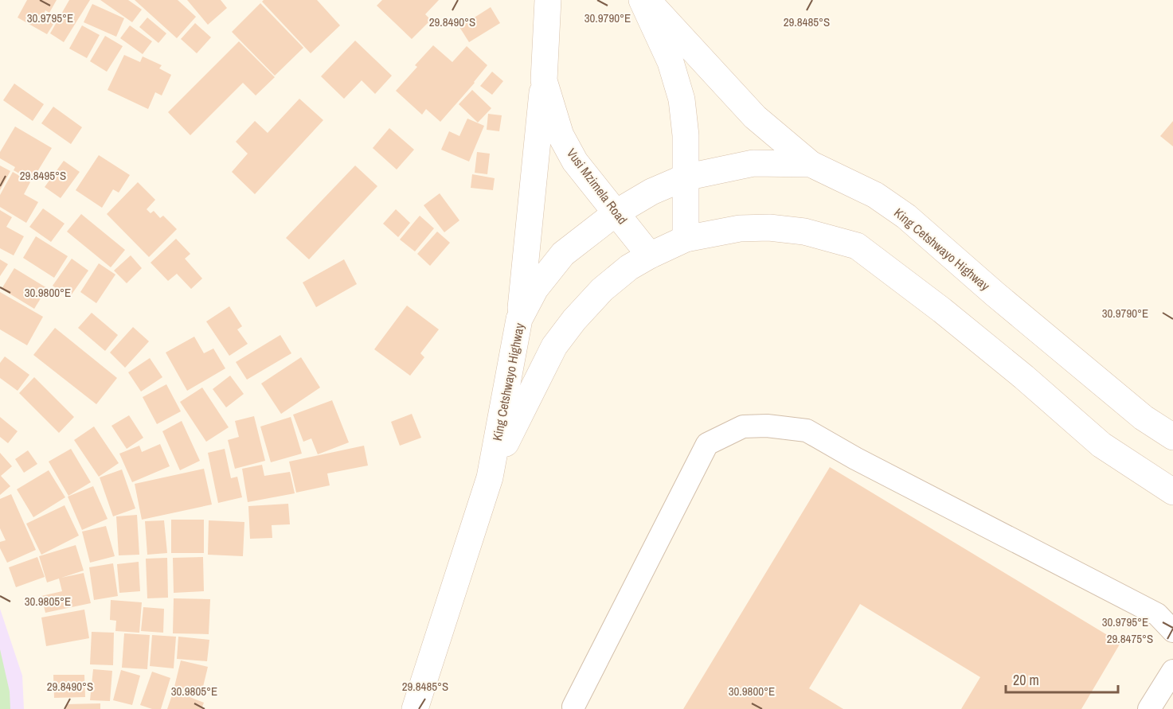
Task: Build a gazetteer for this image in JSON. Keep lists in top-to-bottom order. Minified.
{"streets":{"main road":["Vusi Mzimela Road","King Cetshwayo Highway"]},"crossings":[["Vusi Mzimela Road","King Cetshwayo Highway"]],"scale_bar":"20 m","coordinates":["30.9795°E","30.9790°E","29.8490°S","29.8485°S","29.8495°S","30.9800°E","30.9805°E","29.8475°S"]}
